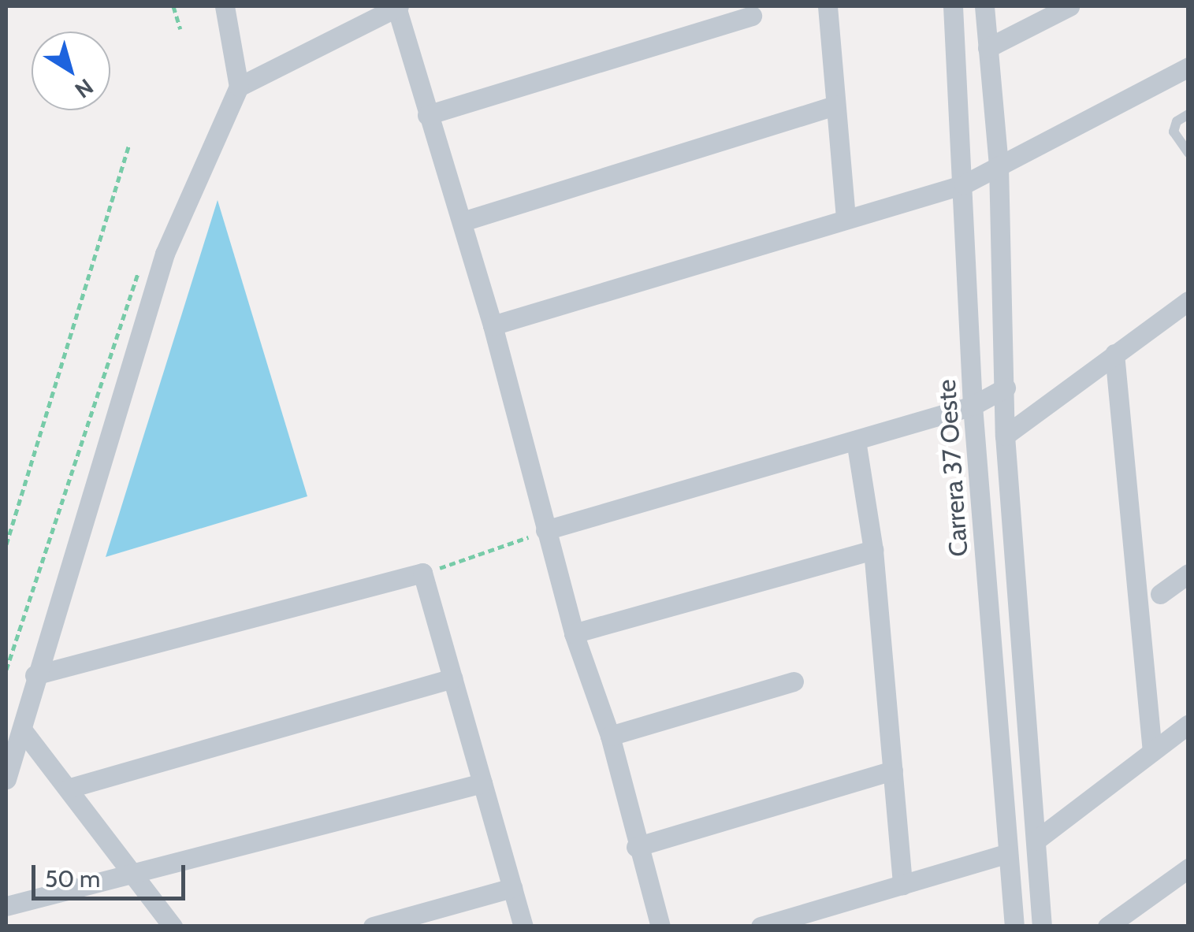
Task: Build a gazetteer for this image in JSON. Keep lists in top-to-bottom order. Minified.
{"streets":{"street":["Carrera 37 Oeste"]},"scale_bar":"50 m","north":"bottom right"}
